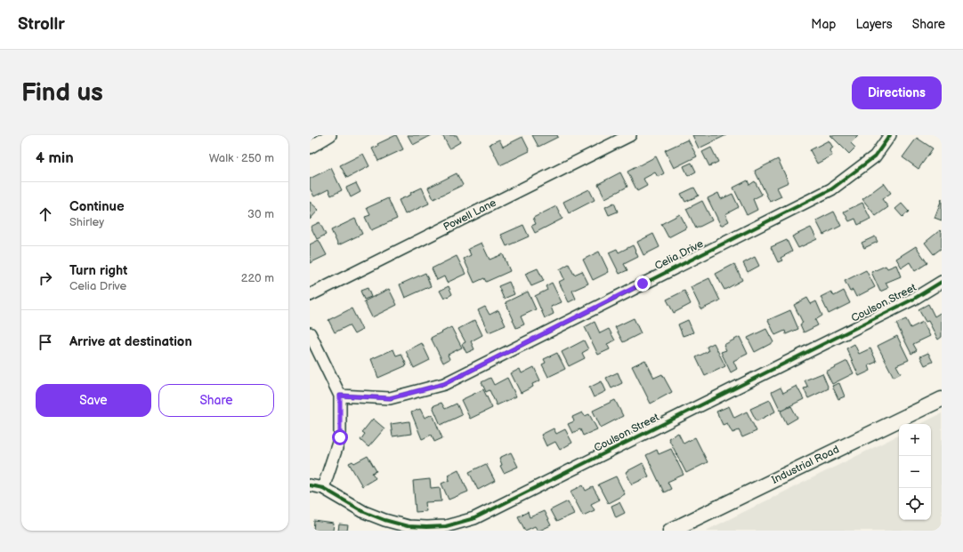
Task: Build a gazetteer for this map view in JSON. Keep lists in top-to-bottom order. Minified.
{"streets":{"street":["Powell Lane","Celia Drive","Coulson Street","Industrial Road"]},"page":{"header":"Strollr","nav":["Map","Layers","Share"],"buttons":["Directions",["Save","Share"]],"title":"Find us","heading":["4 min","Walk · 250 m"],"list":[["Continue","Shirley","30 m"],["Turn right","Celia Drive","220 m"],"Arrive at destination"],"map_buttons":["+","−"]}}
